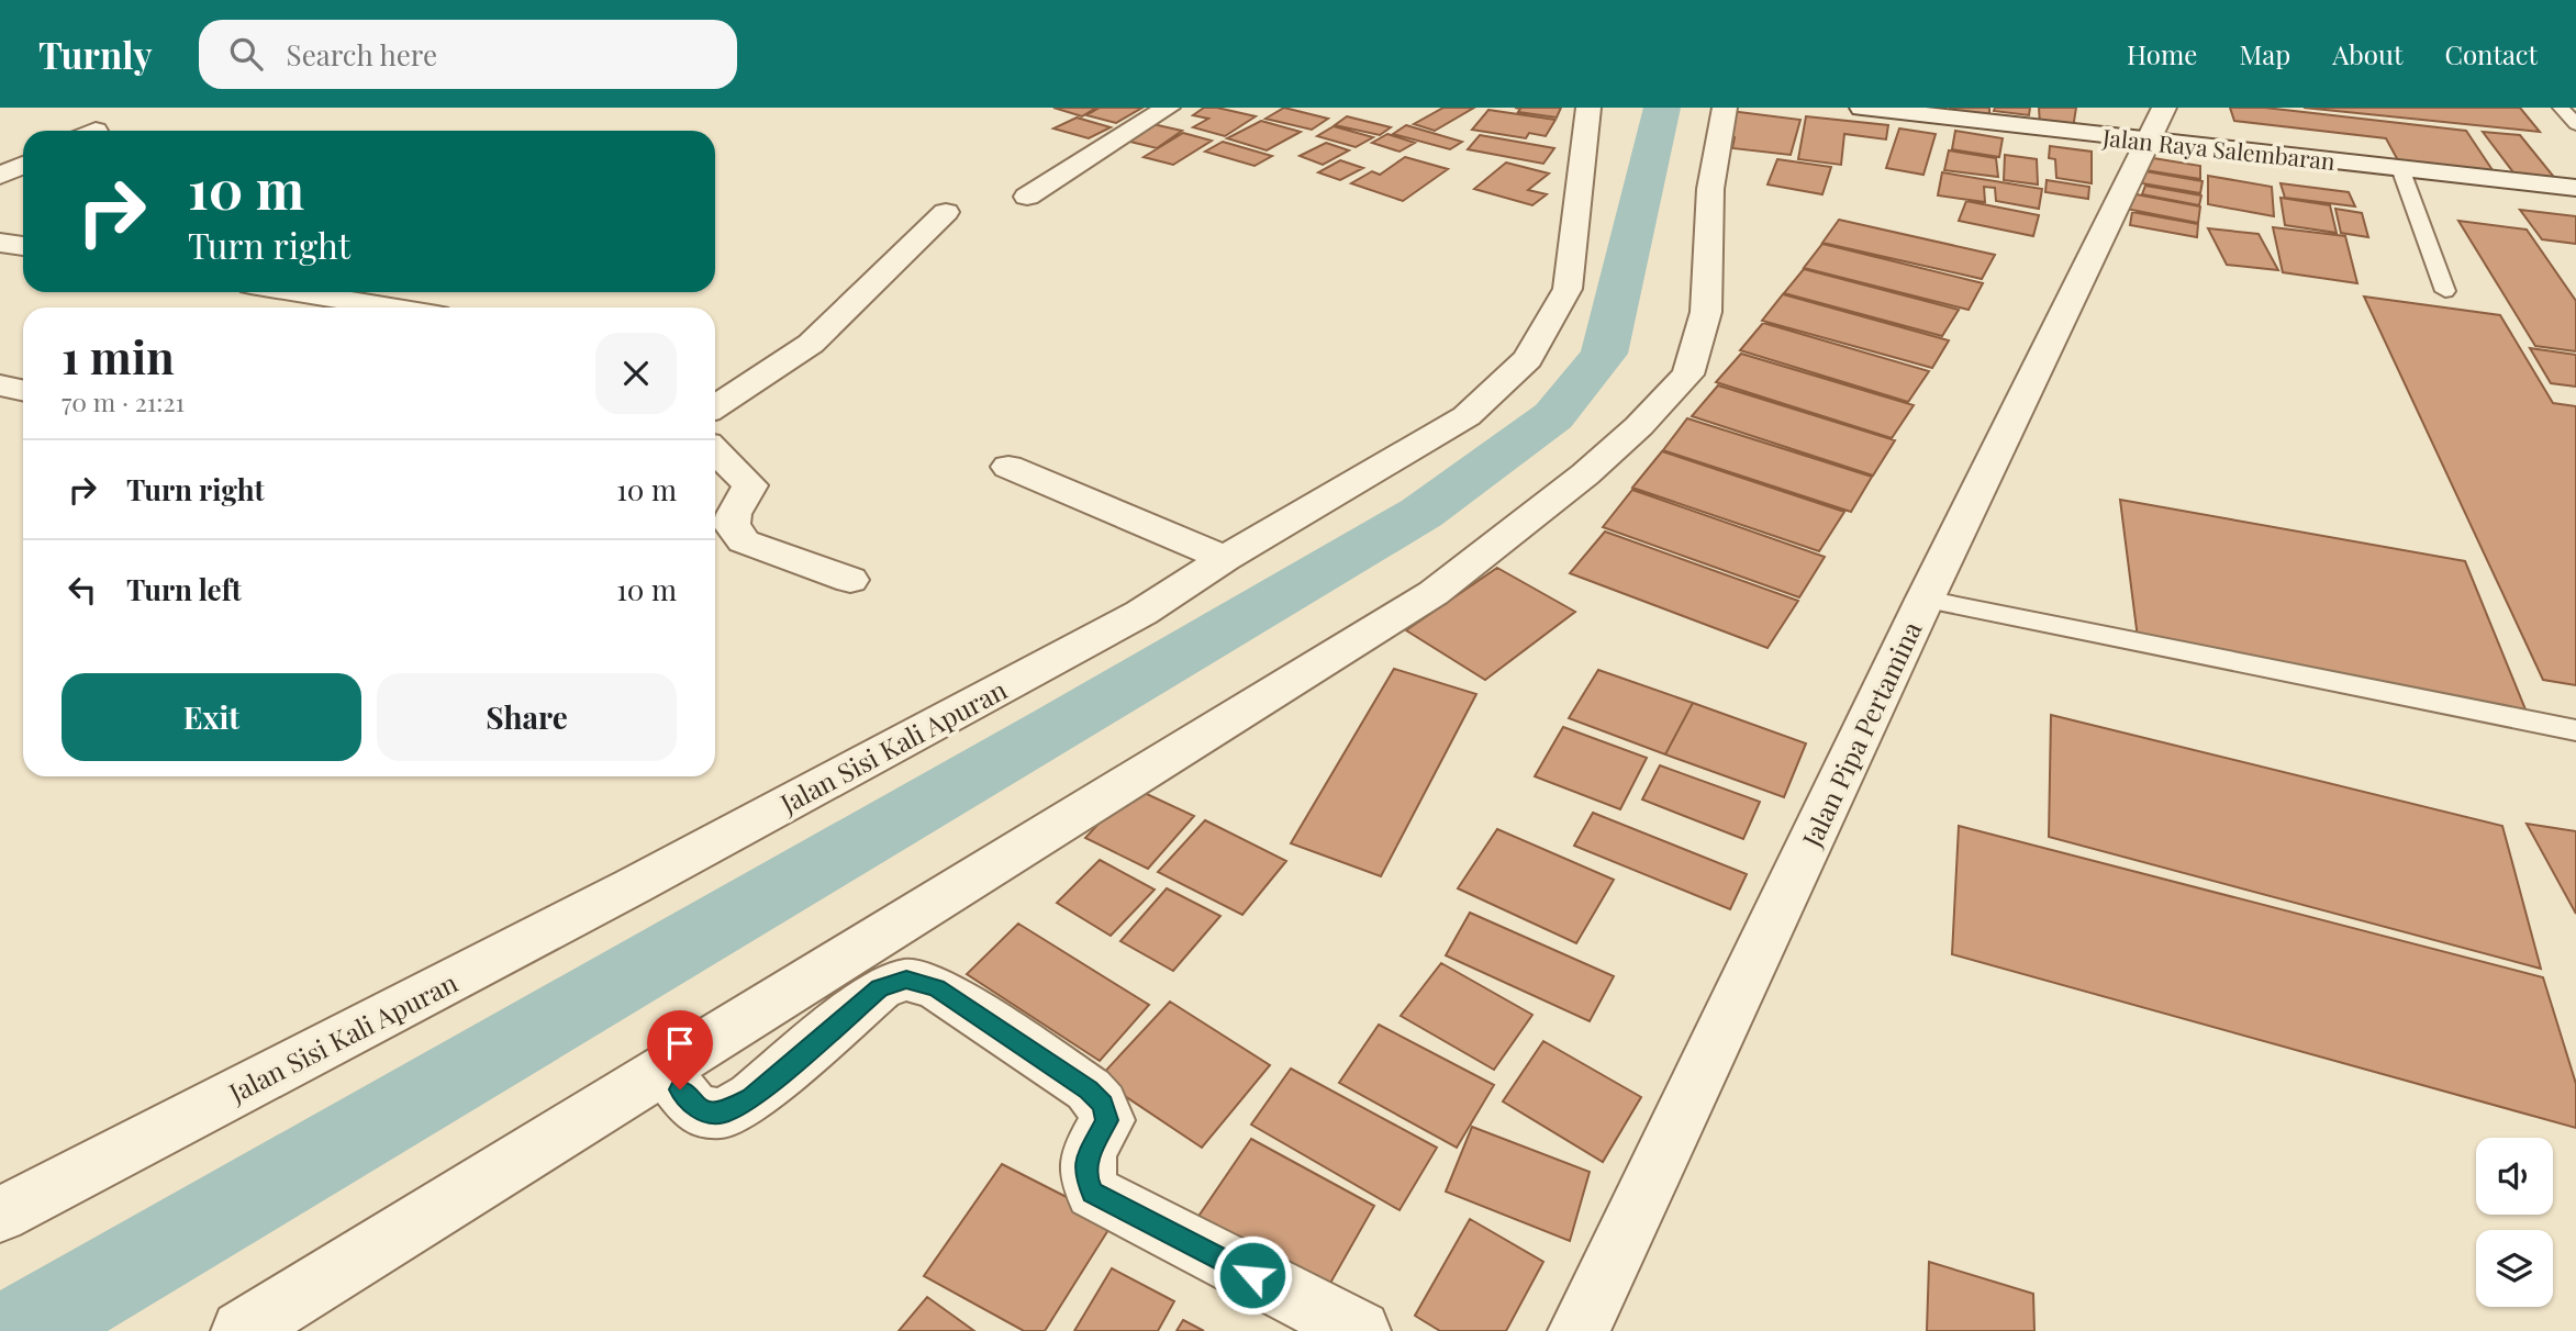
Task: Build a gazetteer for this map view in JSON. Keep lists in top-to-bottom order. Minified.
{"streets":{"street":["Jalan Raya Salembaran","Jalan Pipa Pertamina","Jalan Sisi Kali Apuran"]},"crossings":[["Jalan Raya Salembaran","Jalan Pipa Pertamina"]],"page":{"header":"Turnly","search":"Search here","nav":["Home","Map","About","Contact"],"turn":["10 m","Turn right"],"heading":["1 min","70 m · 21:21"],"list":[{"name":"Turn right","value":"10 m"},{"name":"Turn left","value":"10 m"}],"buttons":["Exit","Share"]}}
